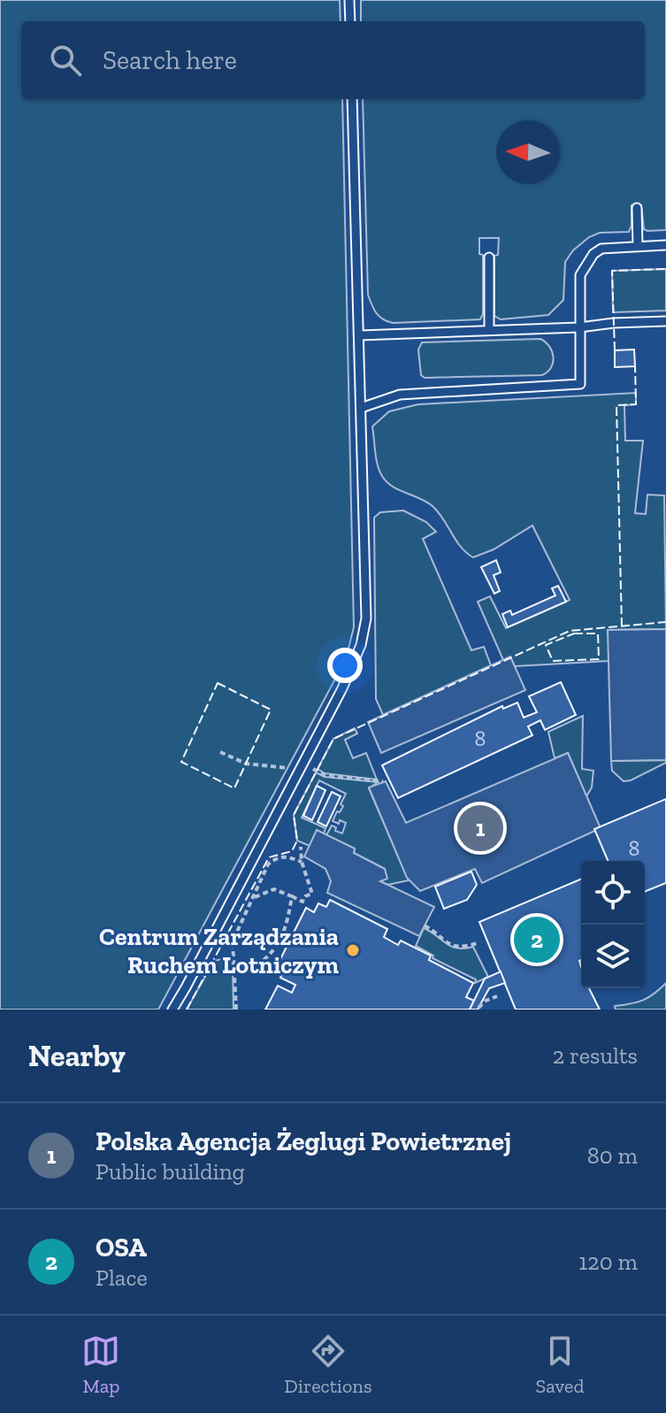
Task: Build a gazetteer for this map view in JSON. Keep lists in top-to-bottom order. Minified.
{"places":["Centrum Zarządzania Ruchem Lotniczym"],"house_numbers":["8","8"],"north":"left","page":{"search":"Search here","pins":["1","2"],"heading":["Nearby","2 results"],"list":[{"mark":"1","name":"Polska Agencja Żeglugi Powietrznej","note":"Public building","value":"80 m"},{"mark":"2","name":"OSA","note":"Place","value":"120 m"}],"nav":["Map","Directions","Saved"]}}
